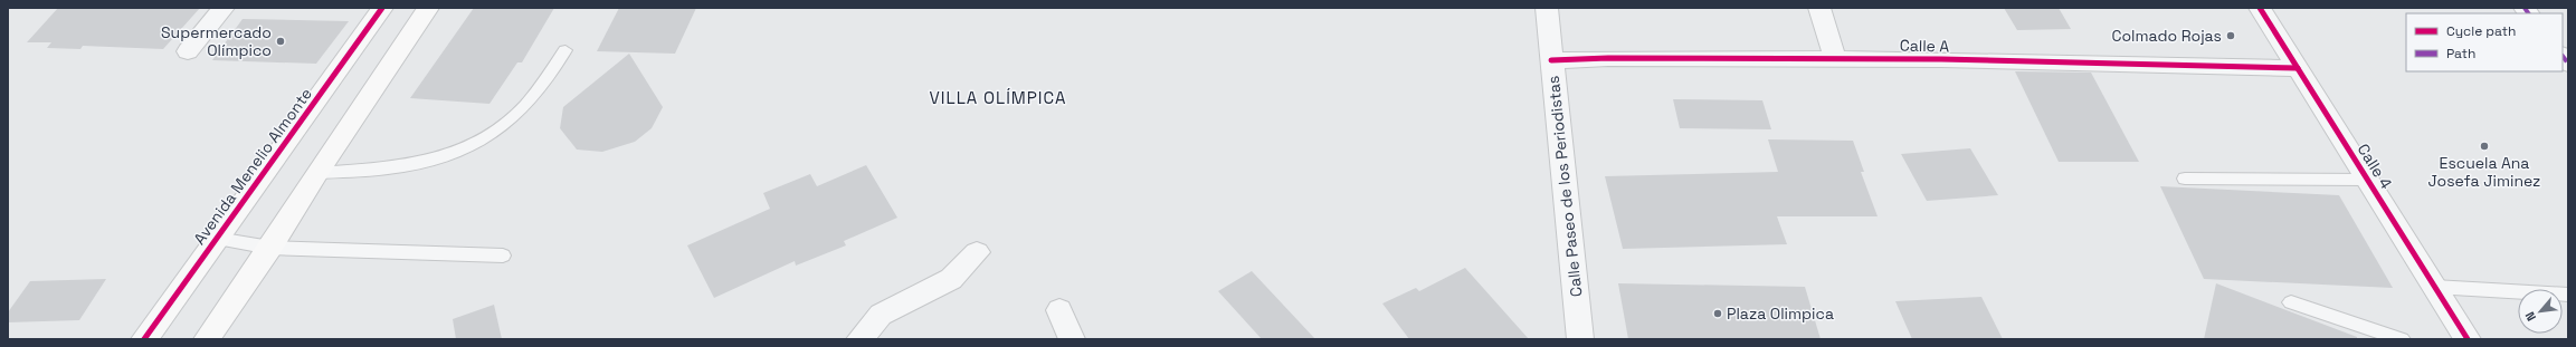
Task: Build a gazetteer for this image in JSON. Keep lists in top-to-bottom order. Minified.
{"streets":{"street":["Calle A","Avenida Menelio Almonte","Calle 4","Calle Paseo de los Periodistas"]},"crossings":[["Calle A","Calle 4"],["Calle A","Calle Paseo de los Periodistas"]],"districts":["VILLA OLÍMPICA"],"places":["Colmado Rojas","Supermercado Olímpico","Escuela Ana Josefa Jiminez","Plaza Olimpica"],"legend":["Cycle path","Path"],"north":"bottom left"}
